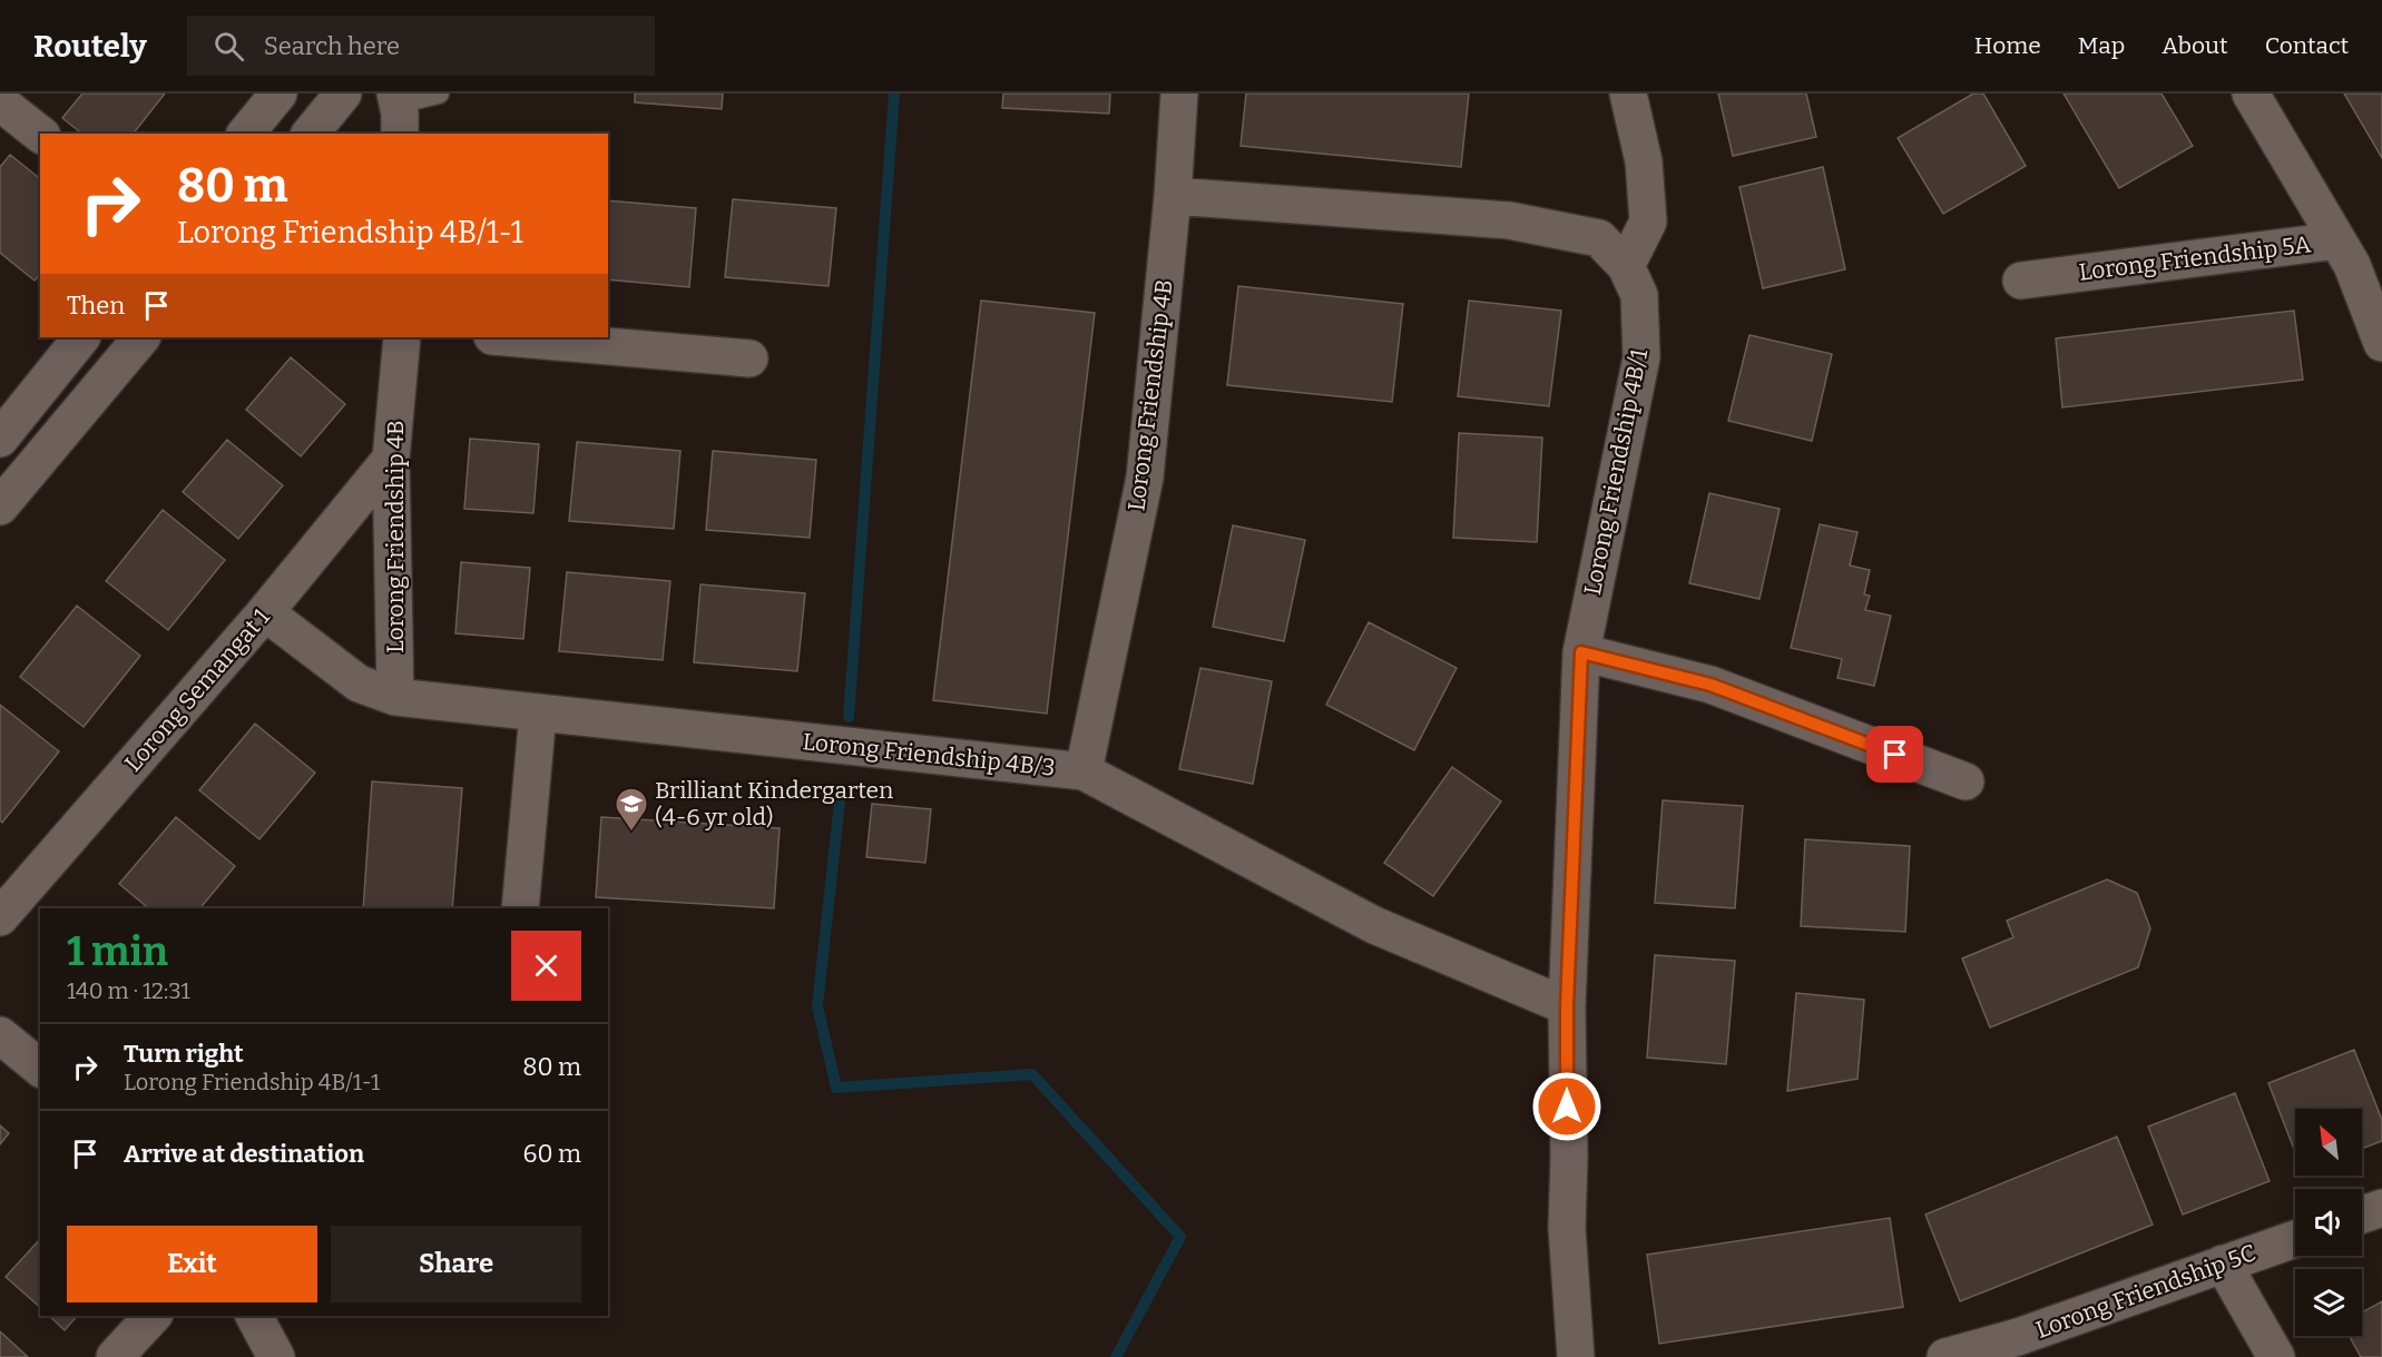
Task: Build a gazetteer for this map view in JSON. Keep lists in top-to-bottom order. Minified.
{"streets":{"street":["Lorong Friendship 5A","Lorong Friendship 4B","Lorong Friendship 4B/1","Lorong Semangat 1","Lorong Friendship 4B/3","Lorong Friendship 5C"]},"crossings":[["Lorong Friendship 4B","Lorong Friendship 4B/1"],["Lorong Friendship 4B","Lorong Semangat 1"],["Lorong Friendship 4B","Lorong Friendship 4B/3"],["Lorong Friendship 4B/1","Lorong Friendship 4B/3"],["Lorong Semangat 1","Lorong Friendship 4B/3"]],"places":{"school or university":["Brilliant Kindergarten (4-6 yr old)"]},"north":"top left","page":{"header":"Routely","search":"Search here","nav":["Home","Map","About","Contact"],"turn":["80 m","Lorong Friendship 4B/1-1"],"then":"Then","heading":["1 min","140 m · 12:31"],"list":[{"name":"Turn right","note":"Lorong Friendship 4B/1-1","value":"80 m"},{"name":"Arrive at destination","value":"60 m"}],"buttons":["Exit","Share"]}}
